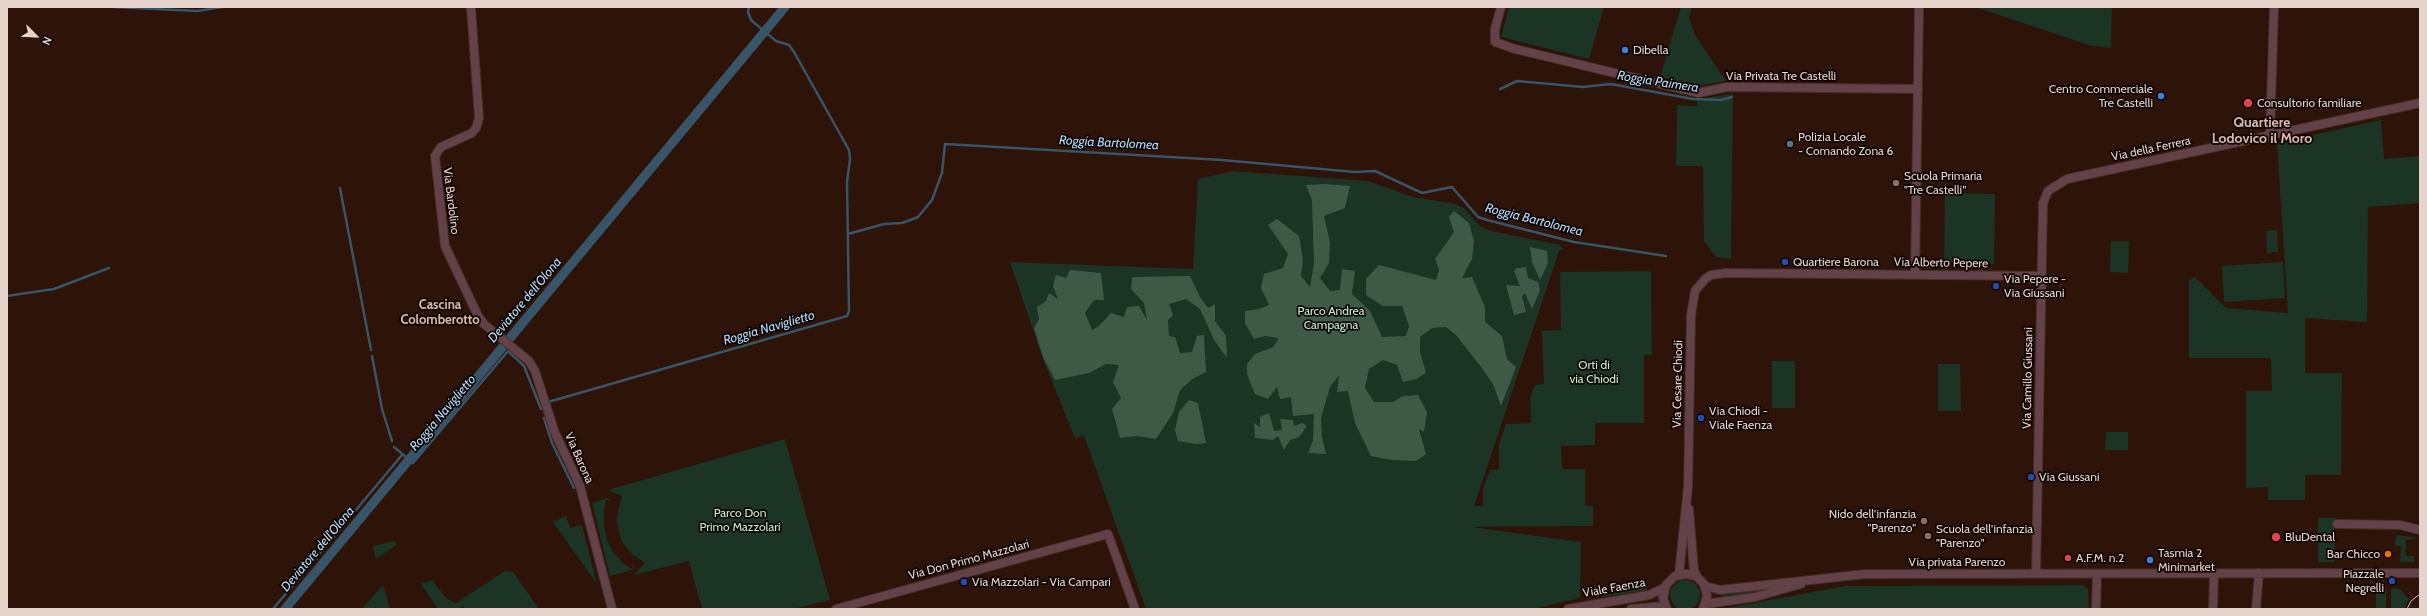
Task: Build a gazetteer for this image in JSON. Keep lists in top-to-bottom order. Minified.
{"streets":{"street":["Via Privata Tre Castelli","Via della Ferrera","Via Bardolino","Via Alberto Pepere","Via Camillo Giussani","Via Cesare Chiodi","Via Barona","Via Don Primo Mazzolari","Via privata Parenzo","Viale Faenza"]},"crossings":[["Via della Ferrera","Via Camillo Giussani"],["Via Bardolino","Via Barona"],["Via Alberto Pepere","Via Camillo Giussani"],["Via Alberto Pepere","Via Cesare Chiodi"],["Via Camillo Giussani","Via privata Parenzo"],["Via Cesare Chiodi","Viale Faenza"]],"districts":["Quartiere Lodovico il Moro","Cascina Colomberotto"],"water":["Roggia Paimera","Roggia Bartolomea","Deviatore dell'Olona","Roggia Naviglietto"],"parks":["Parco Andrea Campagna","Orti di via Chiodi","Parco Don Primo Mazzolari"],"places":["Dibella","Centro Commerciale Tre Castelli","Consultorio familiare","Polizia Locale - Comando Zona 6","Scuola Primaria \"Tre Castelli\"","Quartiere Barona","Via Pepere - Via Giussani","Via Chiodi - Viale Faenza","Via Giussani","Nido dell'infanzia \"Parenzo\"","Scuola dell'infanzia \"Parenzo\"","BluDental","Bar Chicco","A.F.M. n.2","Tasmia 2 Minimarket","Piazzale Negrelli","Via Mazzolari - Via Campari"],"north":"bottom right"}
